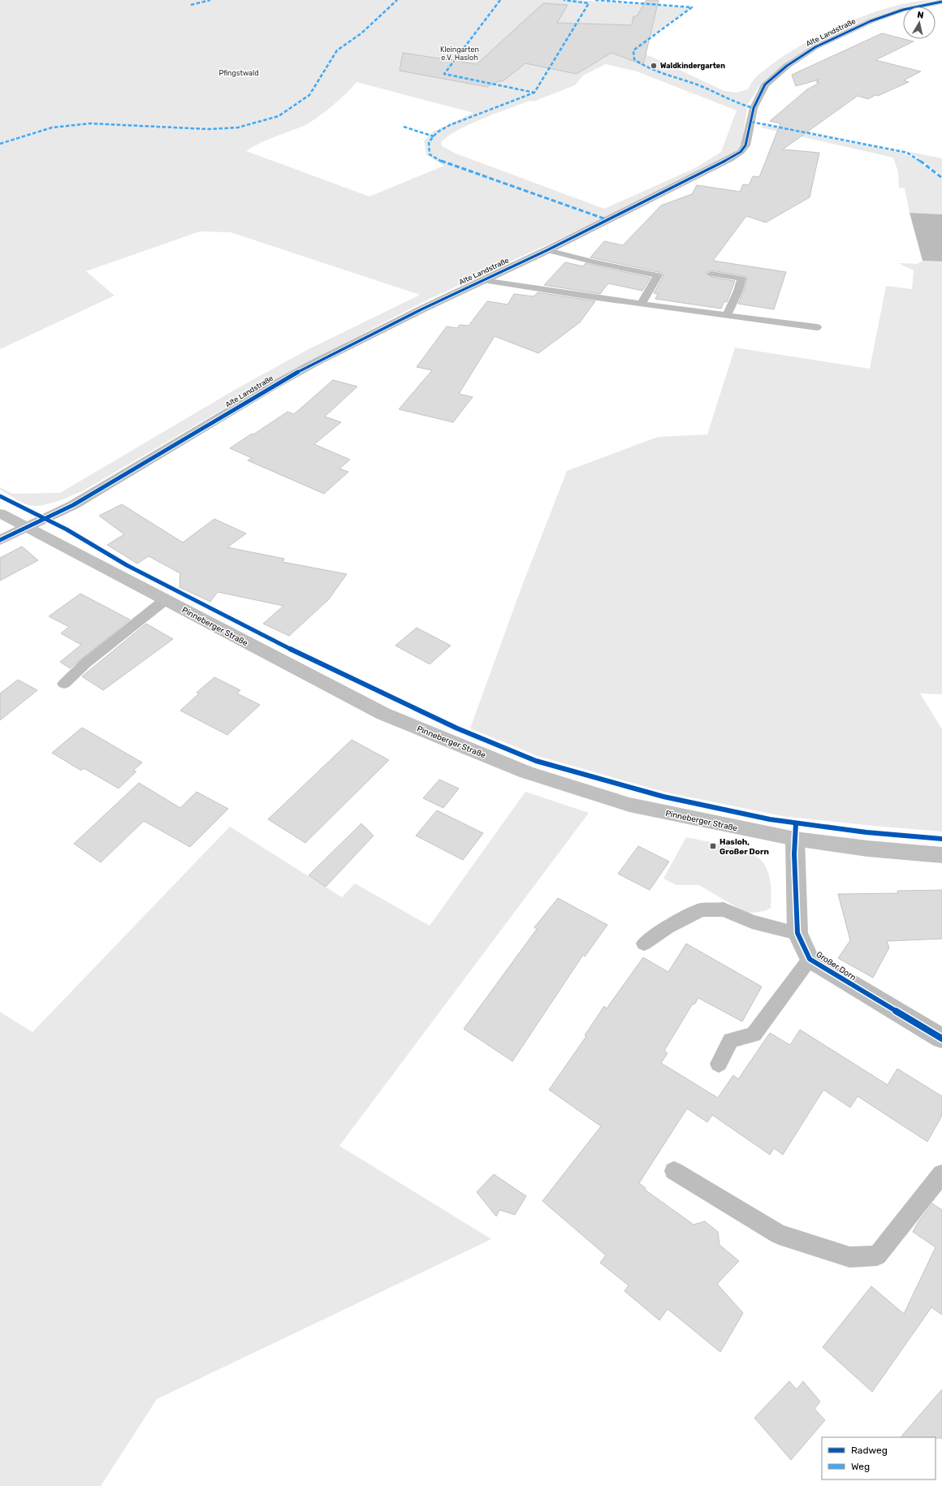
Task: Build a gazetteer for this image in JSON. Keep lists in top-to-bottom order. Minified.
{"streets":{"main road":["Pinneberger Straße"],"street":["Alte Landstraße","Großer Dorn"]},"crossings":[["Alte Landstraße","Pinneberger Straße"],["Pinneberger Straße","Großer Dorn"]],"parks":["Kleingarten e.V. Hasloh","Pfingstwald"],"places":{"other":["Waldkindergarten"],"transit":["Hasloh, Großer Dorn"]},"legend":["Radweg","Weg"],"north":"top"}
